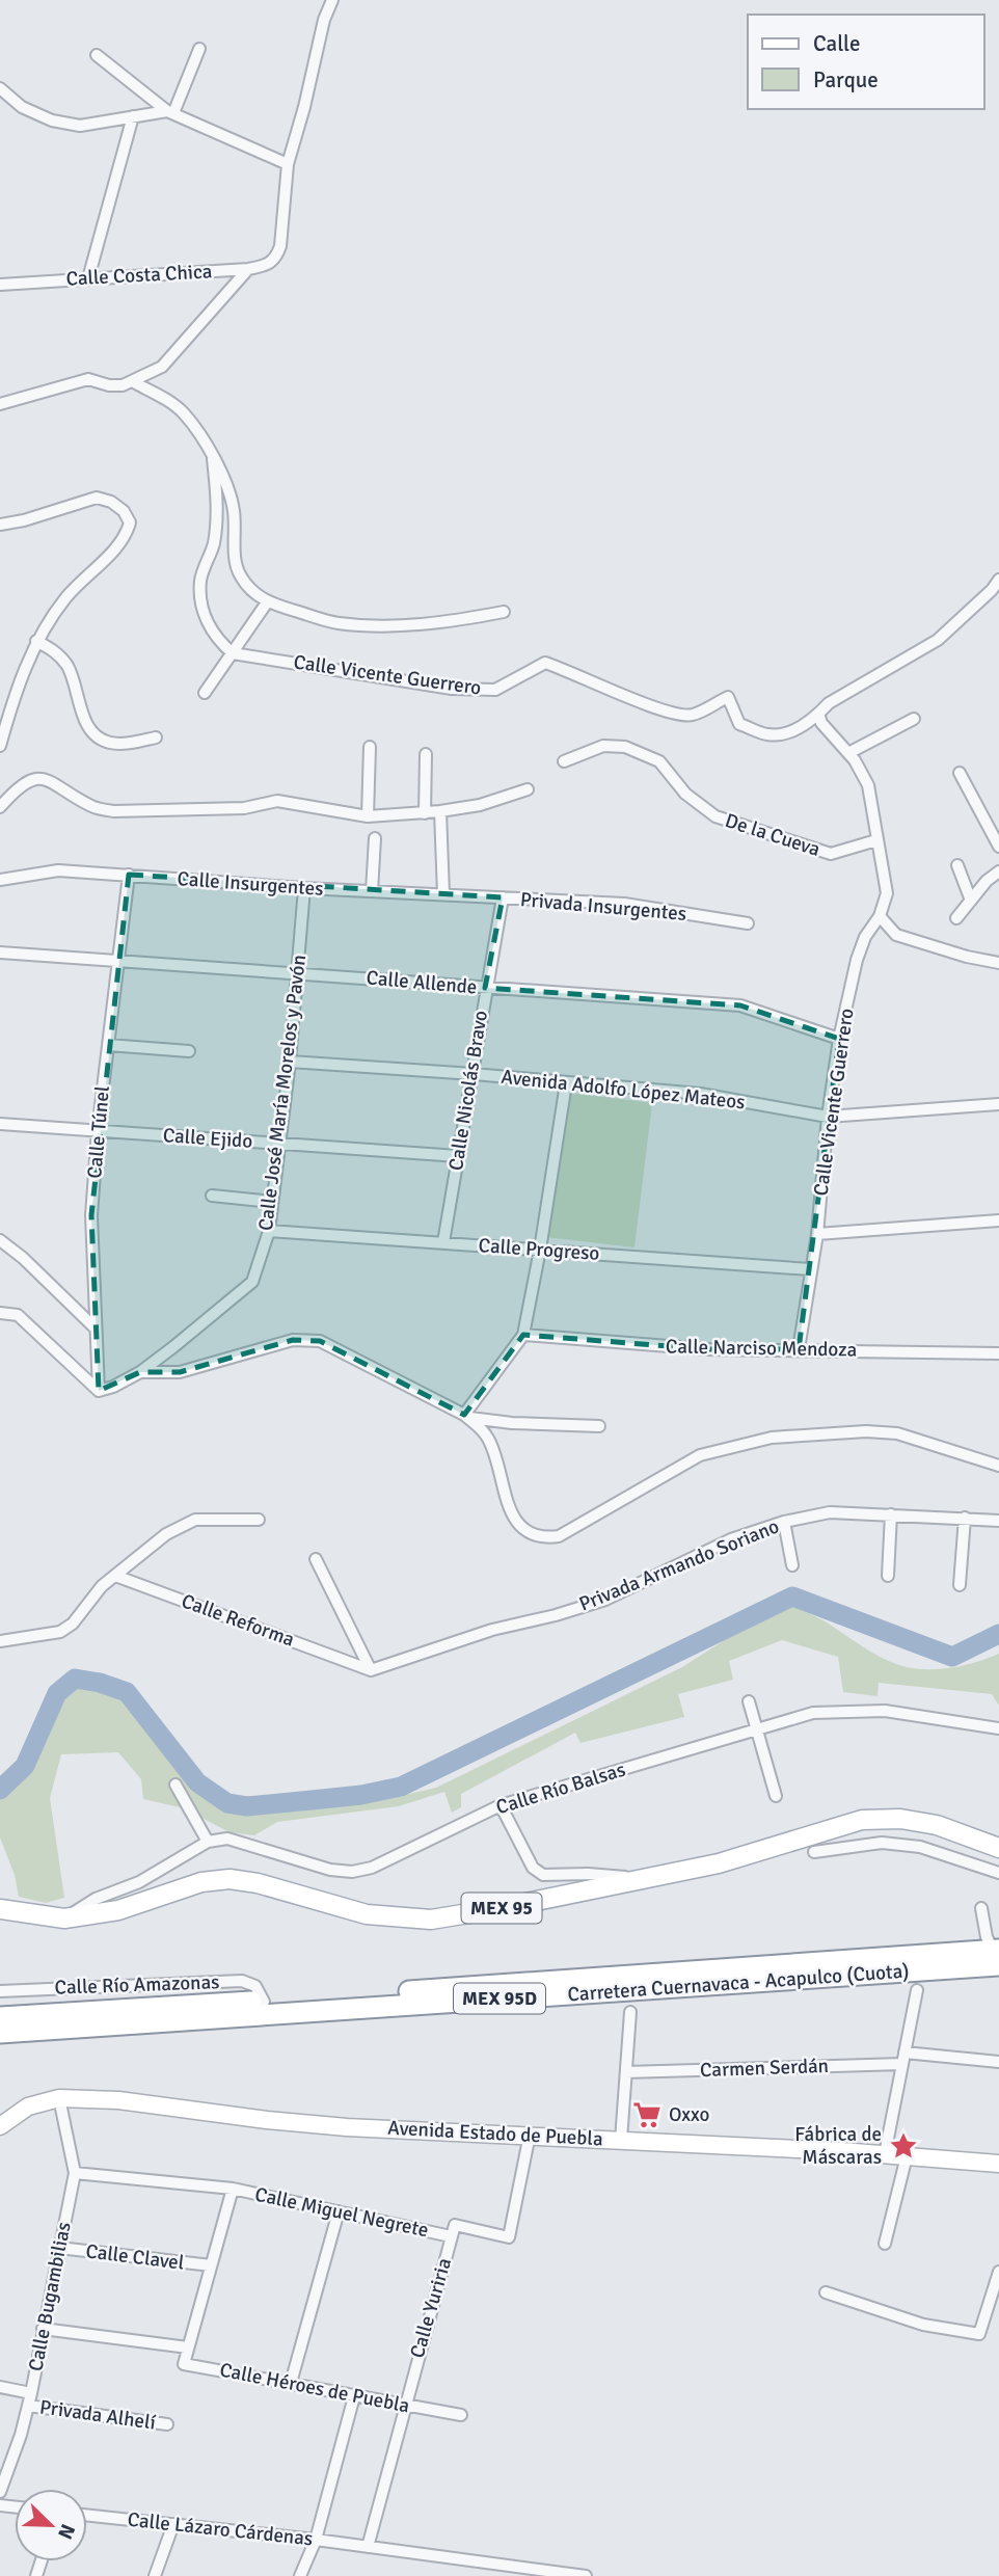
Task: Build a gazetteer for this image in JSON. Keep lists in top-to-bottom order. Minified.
{"streets":{"highway":["Carretera Cuernavaca - Acapulco (Cuota)","MEX 95D"],"main road":["MEX 95"],"street":["Calle Costa Chica","Calle Vicente Guerrero","De la Cueva","Calle Insurgentes","Privada Insurgentes","Calle Allende","Avenida Adolfo López Mateos","Calle Nicolás Bravo","Calle José María Morelos y Pavón","Calle Túnel","Calle Ejido","Calle Progreso","Calle Narciso Mendoza","Privada Armando Soriano","Calle Reforma","Calle Río Balsas","Calle Río Amazonas","Carmen Serdán","Avenida Estado de Puebla","Calle Miguel Negrete","Calle Clavel","Calle Bugambilias","Calle Yuriria","Calle Héroes de Puebla","Privada Alhelí","Calle Lázaro Cárdenas"]},"crossings":[["Calle Vicente Guerrero","De la Cueva"],["Calle Vicente Guerrero","Calle Allende"],["Calle Vicente Guerrero","Avenida Adolfo López Mateos"],["Calle Vicente Guerrero","Calle Progreso"],["Calle Vicente Guerrero","Calle Narciso Mendoza"],["Calle Insurgentes","Privada Insurgentes"],["Calle Insurgentes","Calle Nicolás Bravo"],["Calle Insurgentes","Calle José María Morelos y Pavón"],["Calle Insurgentes","Calle Túnel"],["Privada Insurgentes","Calle Nicolás Bravo"],["Calle Allende","Calle Nicolás Bravo"],["Calle Allende","Calle José María Morelos y Pavón"],["Calle Allende","Calle Túnel"],["Avenida Adolfo López Mateos","Calle Nicolás Bravo"],["Avenida Adolfo López Mateos","Calle José María Morelos y Pavón"],["Calle Nicolás Bravo","Calle Ejido"],["Calle Nicolás Bravo","Calle Progreso"],["Calle José María Morelos y Pavón","Calle Túnel"],["Calle José María Morelos y Pavón","Calle Ejido"],["Calle José María Morelos y Pavón","Calle Progreso"],["Calle Túnel","Calle Ejido"],["Privada Armando Soriano","Calle Reforma"],["Carretera Cuernavaca - Acapulco (Cuota)","Calle Río Amazonas"],["Avenida Estado de Puebla","Calle Bugambilias"],["Avenida Estado de Puebla","Calle Yuriria"],["Calle Miguel Negrete","Calle Bugambilias"],["Calle Miguel Negrete","Calle Yuriria"],["Calle Clavel","Calle Bugambilias"],["Calle Bugambilias","Privada Alhelí"],["Calle Yuriria","Calle Héroes de Puebla"],["Calle Yuriria","Calle Lázaro Cárdenas"]],"places":{"supermarket":["Oxxo"],"place":["Fábrica de Máscaras"]},"legend":["Calle","Parque"],"north":"bottom right"}
